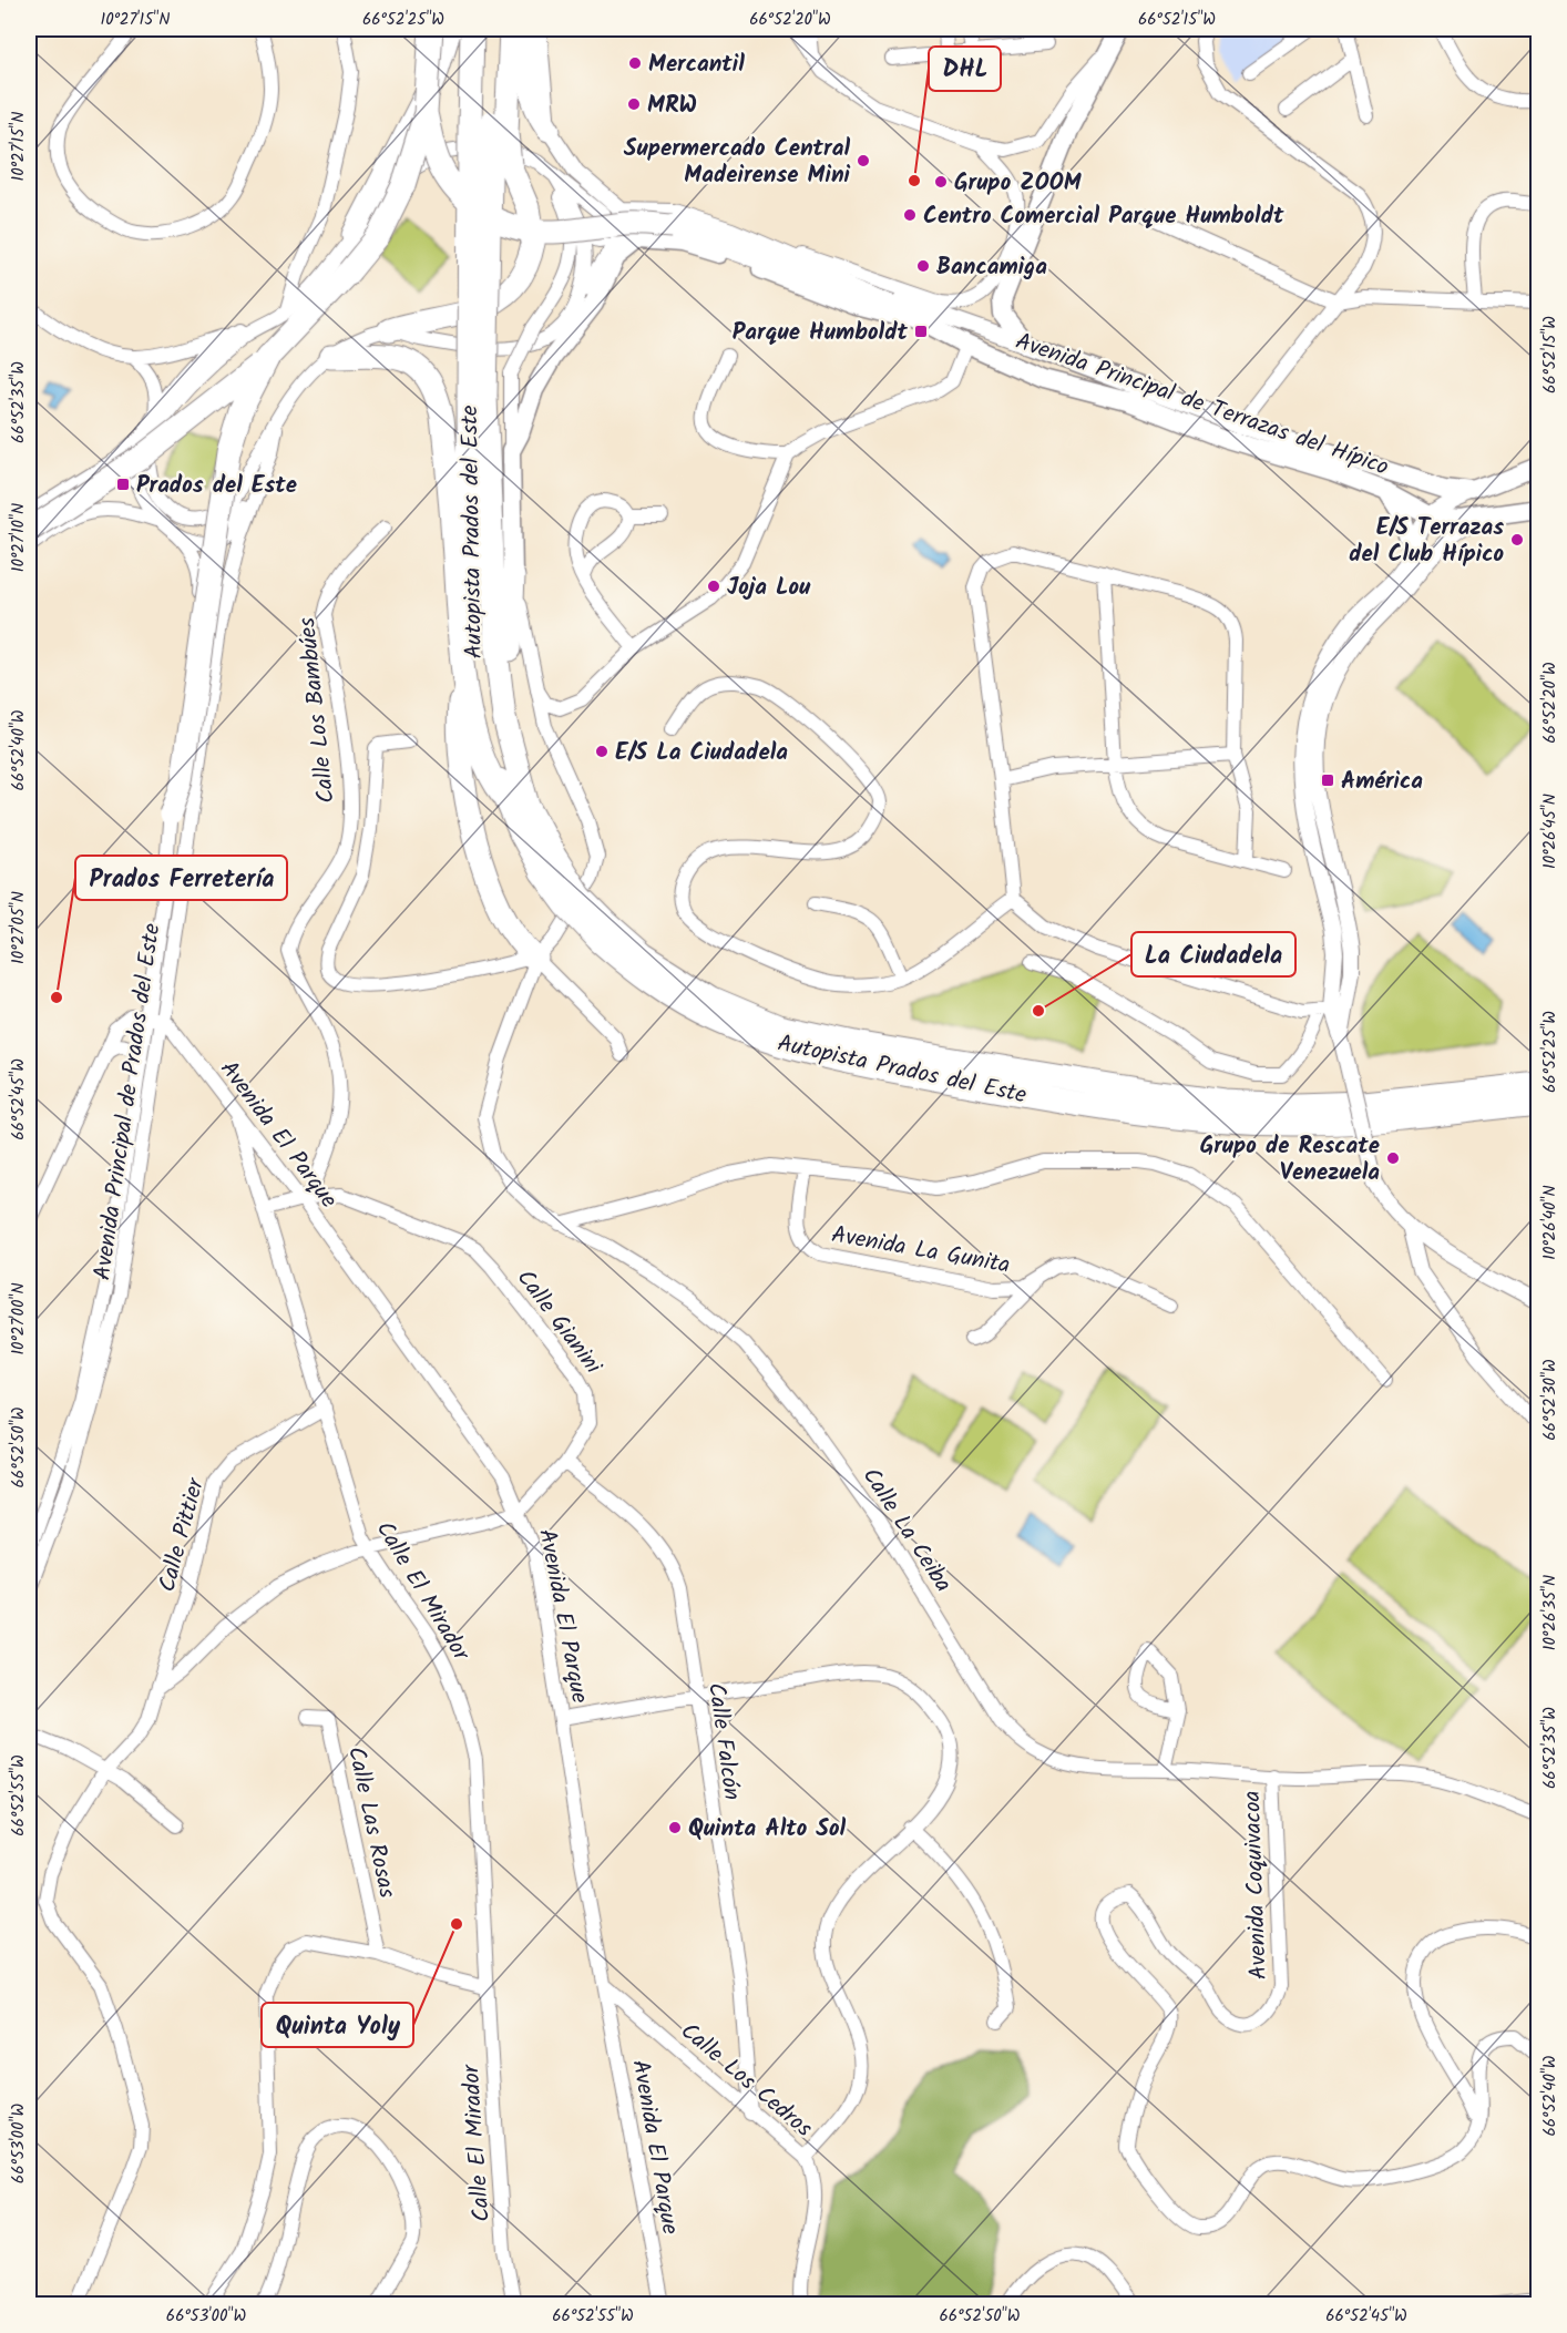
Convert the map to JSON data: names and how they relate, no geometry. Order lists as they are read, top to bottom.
{
  "streets": {
    "highway": ["Autopista Prados del Este"],
    "main road": ["Avenida Principal de Terrazas del Hípico"],
    "street": [
      "Calle Los Bambúes",
      "Avenida Principal de Prados del Este",
      "Avenida El Parque",
      "Avenida La Gunita",
      "Calle Gianini",
      "Calle La Ceiba",
      "Calle Pittier",
      "Calle El Mirador",
      "Calle Falcón",
      "Calle Las Rosas",
      "Avenida Coquivacoa",
      "Calle Los Cedros"
    ]
  },
  "crossings": [
    ["Calle Los Bambúes", "Avenida El Parque"],
    ["Calle Los Bambúes", "Calle Gianini"],
    ["Avenida Principal de Prados del Este", "Avenida El Parque"],
    ["Avenida El Parque", "Calle Gianini"],
    ["Avenida El Parque", "Calle El Mirador"],
    ["Avenida El Parque", "Calle Los Cedros"],
    ["Calle Gianini", "Calle Pittier"],
    ["Calle Gianini", "Calle El Mirador"],
    ["Calle Gianini", "Calle Falcón"],
    ["Calle La Ceiba", "Avenida Coquivacoa"],
    ["Calle Pittier", "Calle El Mirador"],
    ["Calle Falcón", "Calle Los Cedros"]
  ],
  "places": {
    "other": [
      "Mercantil",
      "MRW",
      "Supermercado Central Madeirense Mini",
      "DHL",
      "Grupo ZOOM",
      "Centro Comercial Parque Humboldt",
      "Bancamiga",
      "E/S Terrazas del Club Hípico",
      "Joja Lou",
      "E/S La Ciudadela",
      "Prados Ferretería",
      "La Ciudadela",
      "Grupo de Rescate Venezuela",
      "Quinta Alto Sol",
      "Quinta Yoly"
    ],
    "transit": ["Parque Humboldt", "Prados del Este", "América"]
  },
  "coordinates": [
    "10°27'15\"N",
    "66°52'25\"W",
    "66°52'20\"W",
    "66°52'15\"W",
    "66°52'35\"W",
    "10°27'10\"N",
    "66°52'40\"W",
    "10°26'45\"N",
    "10°27'05\"N",
    "66°52'45\"W",
    "10°26'40\"N",
    "10°27'00\"N",
    "66°52'30\"W",
    "66°52'50\"W",
    "10°26'35\"N",
    "66°52'55\"W",
    "66°53'00\"W"
  ]
}
